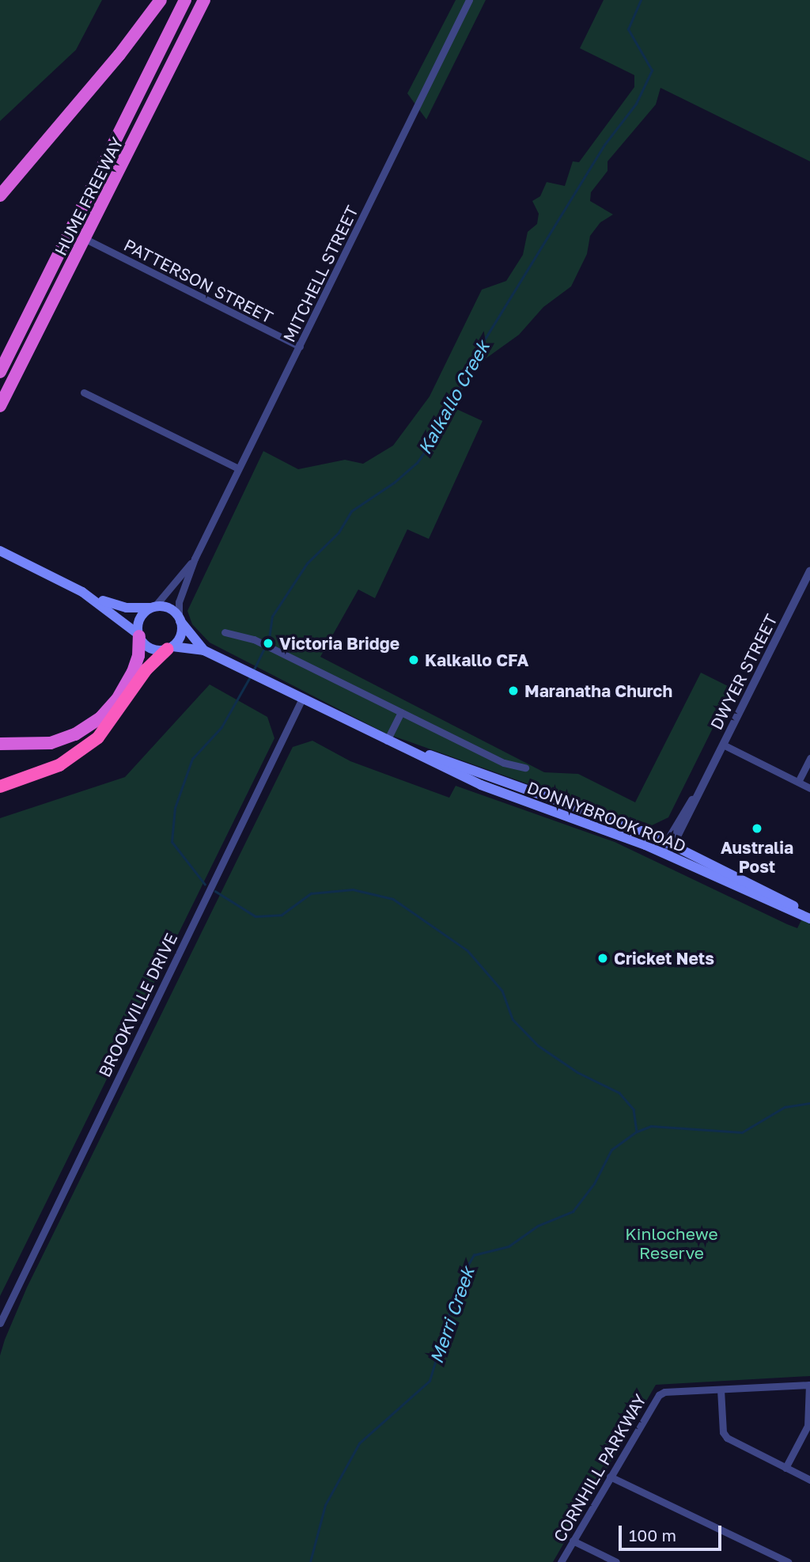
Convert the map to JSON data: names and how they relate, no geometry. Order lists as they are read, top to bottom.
{
  "streets": {
    "highway": ["HUME FREEWAY"],
    "main road": ["DONNYBROOK ROAD"],
    "street": [
      "MITCHELL STREET",
      "PATTERSON STREET",
      "DWYER STREET",
      "BROOKVILLE DRIVE",
      "CORNHILL PARKWAY"
    ]
  },
  "crossings": [
    ["HUME FREEWAY", "PATTERSON STREET"],
    ["MITCHELL STREET", "PATTERSON STREET"],
    ["MITCHELL STREET", "DONNYBROOK ROAD"],
    ["DWYER STREET", "DONNYBROOK ROAD"],
    ["DONNYBROOK ROAD", "BROOKVILLE DRIVE"]
  ],
  "water": ["Kalkallo Creek", "Merri Creek"],
  "parks": ["Kinlochewe Reserve"],
  "places": [
    "Victoria Bridge",
    "Kalkallo CFA",
    "Maranatha Church",
    "Australia Post",
    "Cricket Nets"
  ],
  "scale_bar": "100 m"
}
